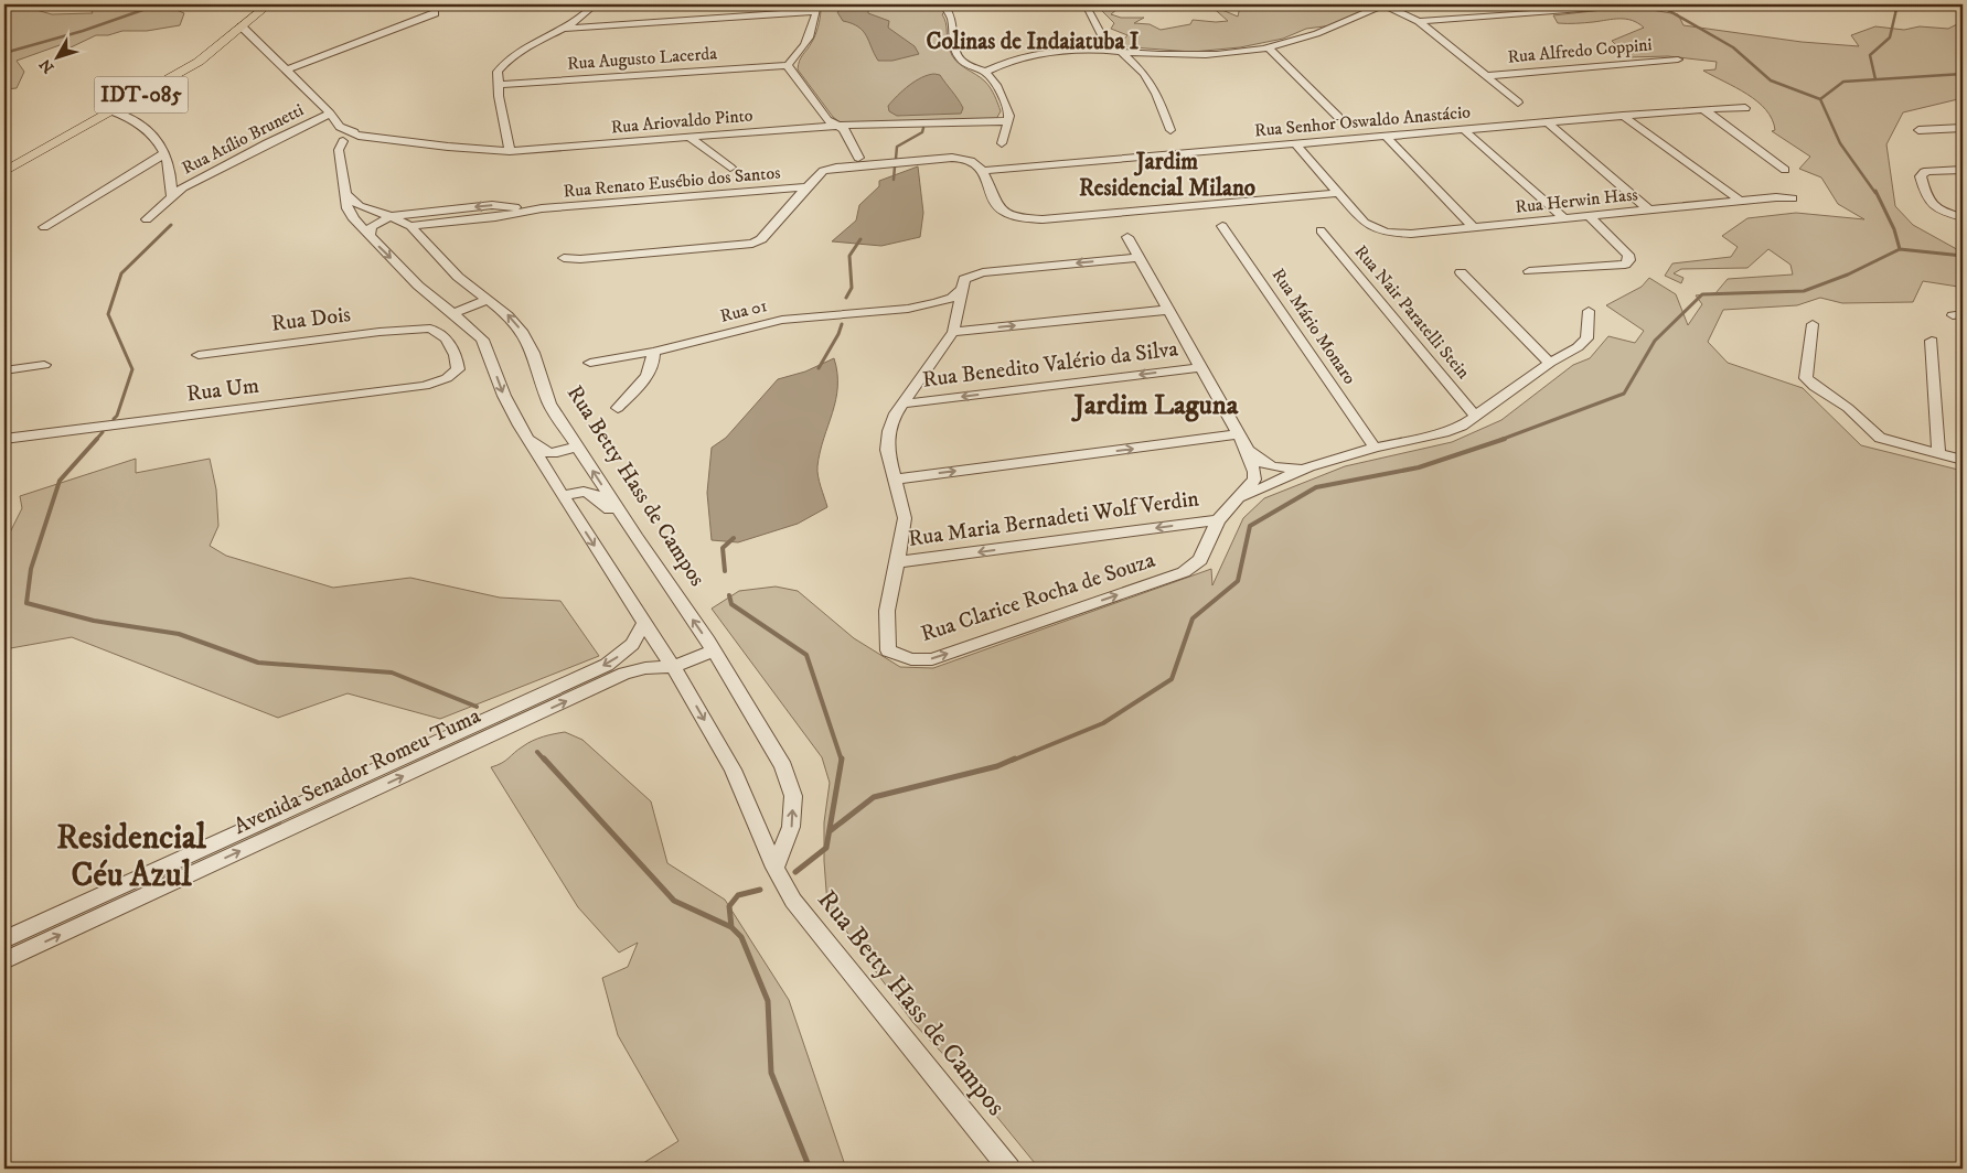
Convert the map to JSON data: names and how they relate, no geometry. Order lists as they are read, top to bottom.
{
  "streets": {
    "main road": ["IDT-085"],
    "street": [
      "Rua Alfredo Coppini",
      "Rua Augusto Lacerda",
      "Rua Ariovaldo Pinto",
      "Rua Senhor Oswaldo Anastácio",
      "Rua Atílio Brunetti",
      "Rua Renato Eusébio dos Santos",
      "Rua Herwin Hass",
      "Rua 01",
      "Rua Nair Paratelli Stein",
      "Rua Dois",
      "Rua Mário Monaro",
      "Rua Benedito Valério da Silva",
      "Rua Um",
      "Rua Betty Hass de Campos",
      "Rua Maria Bernadeti Wolf Verdin",
      "Rua Clarice Rocha de Souza",
      "Avenida Senador Romeu Tuma"
    ]
  },
  "crossings": [
    ["Rua Ariovaldo Pinto", "Rua Betty Hass de Campos"],
    ["Rua Renato Eusébio dos Santos", "Rua Betty Hass de Campos"],
    ["Rua 01", "Rua Clarice Rocha de Souza"],
    ["Rua Nair Paratelli Stein", "Rua Clarice Rocha de Souza"],
    ["Rua Dois", "Rua Um"],
    ["Rua Mário Monaro", "Rua Clarice Rocha de Souza"],
    ["Rua Benedito Valério da Silva", "Rua Clarice Rocha de Souza"],
    ["Rua Betty Hass de Campos", "Avenida Senador Romeu Tuma"],
    ["Rua Maria Bernadeti Wolf Verdin", "Rua Clarice Rocha de Souza"]
  ],
  "districts": [
    "Colinas de Indaiatuba I",
    "Jardim Residencial Milano",
    "Jardim Laguna",
    "Residencial Céu Azul"
  ],
  "north": "bottom left"
}
